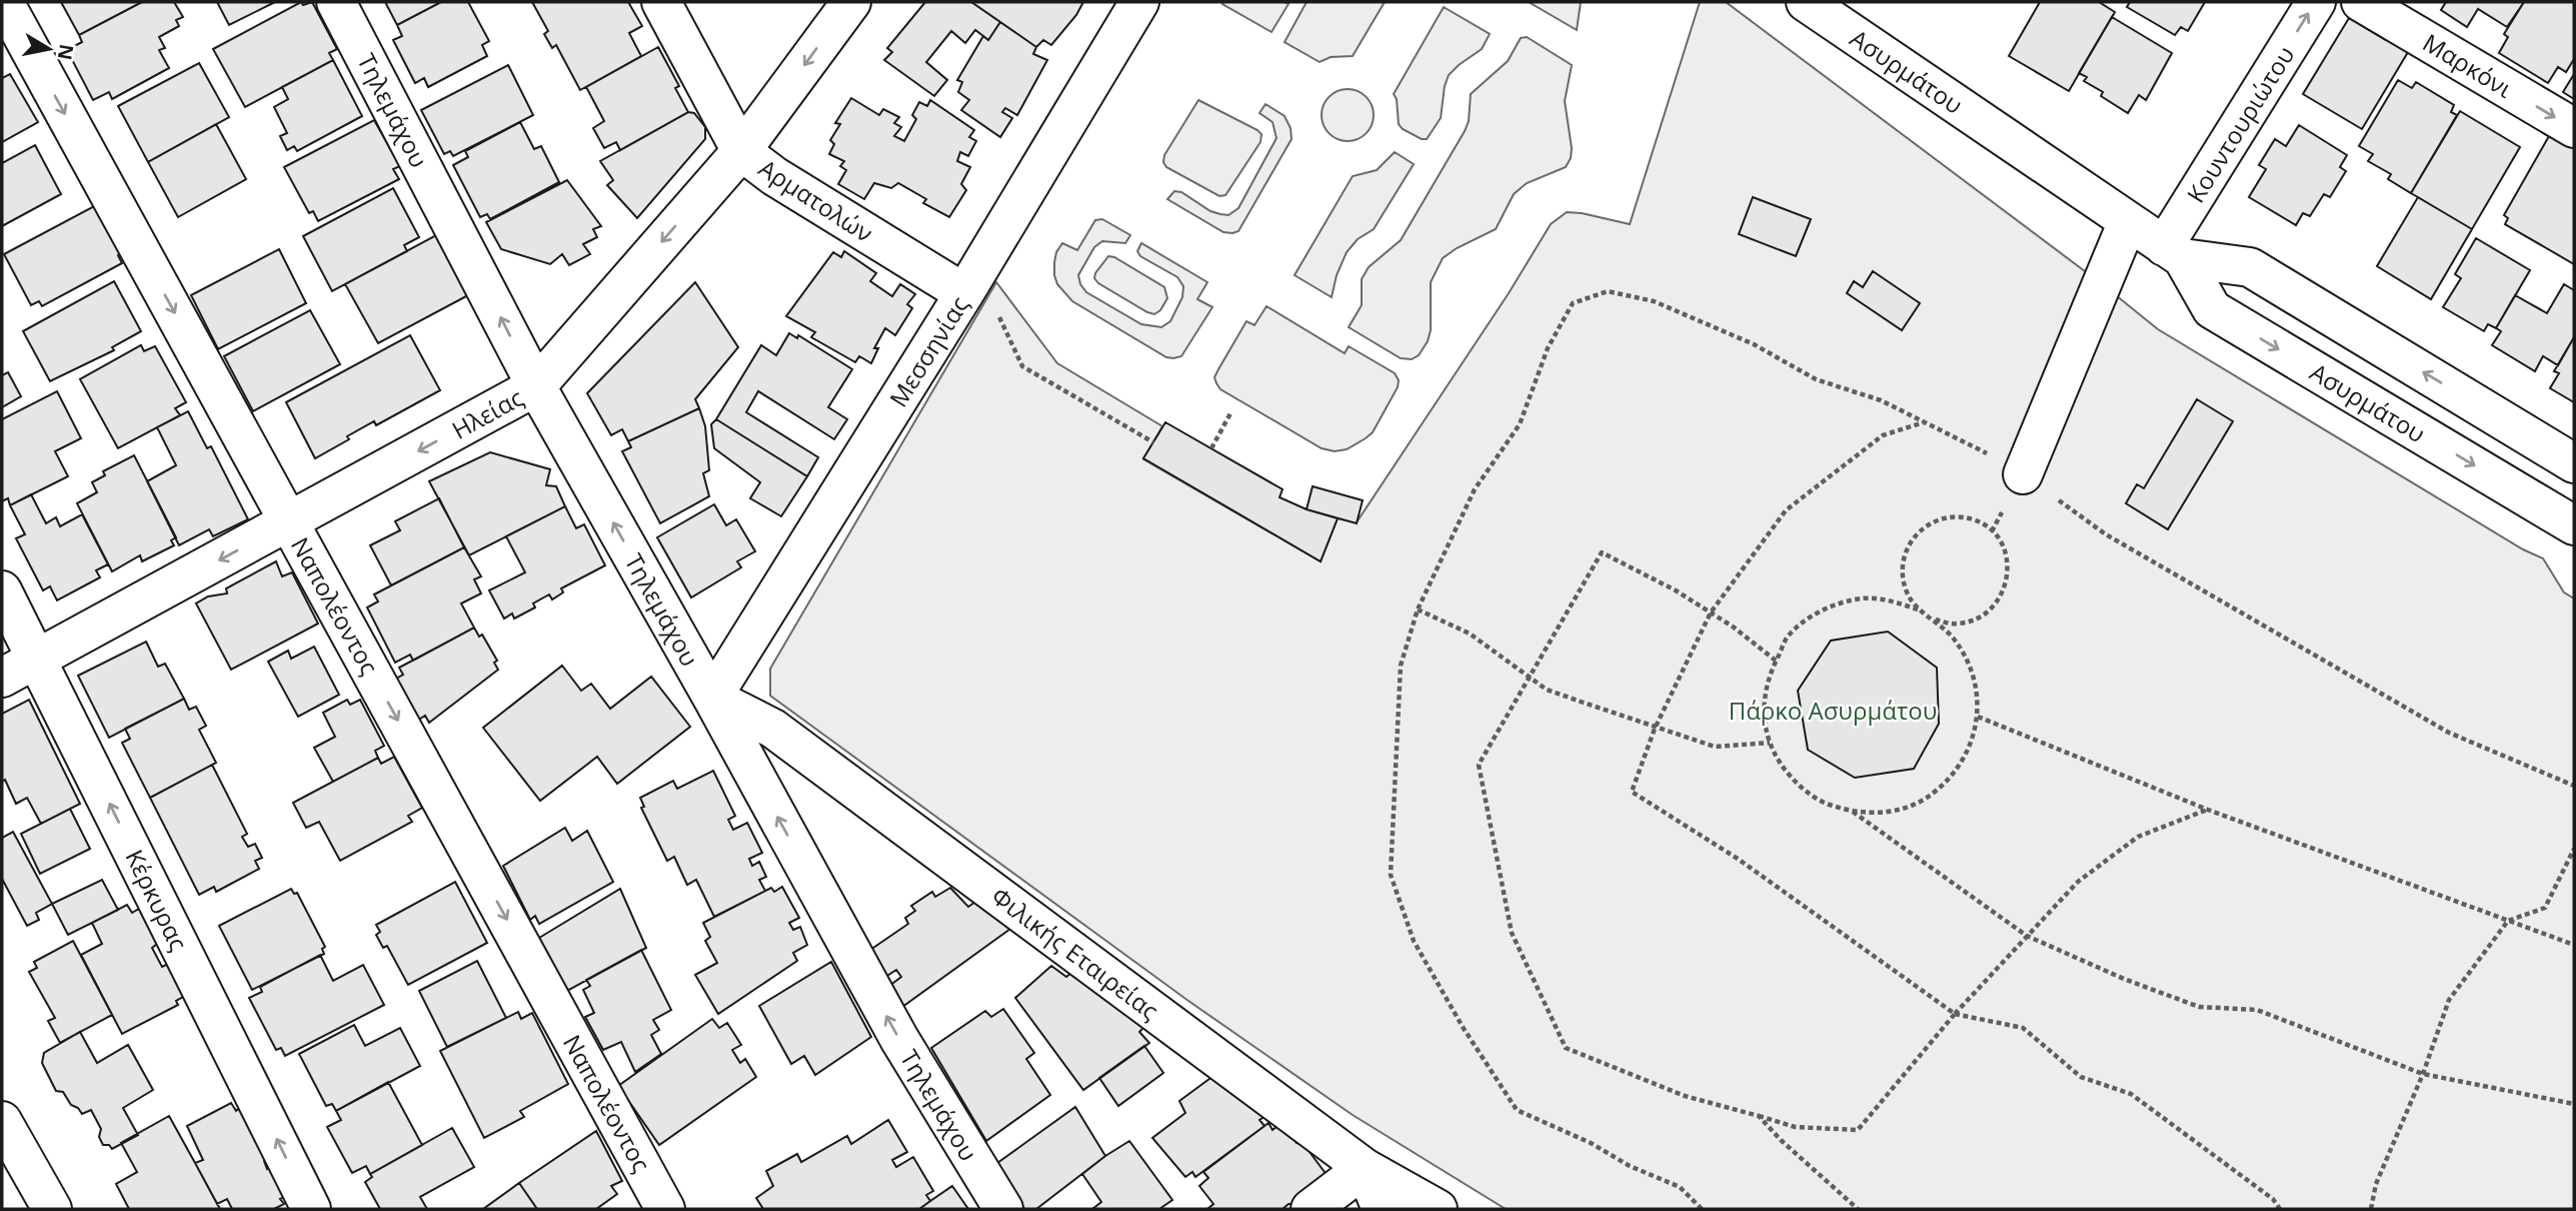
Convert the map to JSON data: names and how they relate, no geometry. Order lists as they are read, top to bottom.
{
  "streets": {
    "street": [
      "Μαρκόνι",
      "Ασυρμάτου",
      "Τηλεμάχου",
      "Κουντουριώτου",
      "Αρματολών",
      "Μεσσηνίας",
      "Ηλείας",
      "Ναπολέοντος",
      "Κέρκυρας",
      "Φιλικής Εταιρείας"
    ]
  },
  "crossings": [
    ["Ασυρμάτου", "Κουντουριώτου"],
    ["Τηλεμάχου", "Μεσσηνίας"],
    ["Τηλεμάχου", "Ηλείας"],
    ["Τηλεμάχου", "Φιλικής Εταιρείας"],
    ["Αρματολών", "Μεσσηνίας"],
    ["Αρματολών", "Ηλείας"],
    ["Μεσσηνίας", "Φιλικής Εταιρείας"],
    ["Ηλείας", "Ναπολέοντος"],
    ["Ηλείας", "Κέρκυρας"]
  ],
  "one_way": [
    "Μαρκόνι",
    "Τηλεμάχου",
    "Κουντουριώτου",
    "Ηλείας",
    "Ναπολέοντος",
    "Κέρκυρας"
  ],
  "parks": ["Πάρκο Ασυρμάτου"],
  "north": "right"
}
